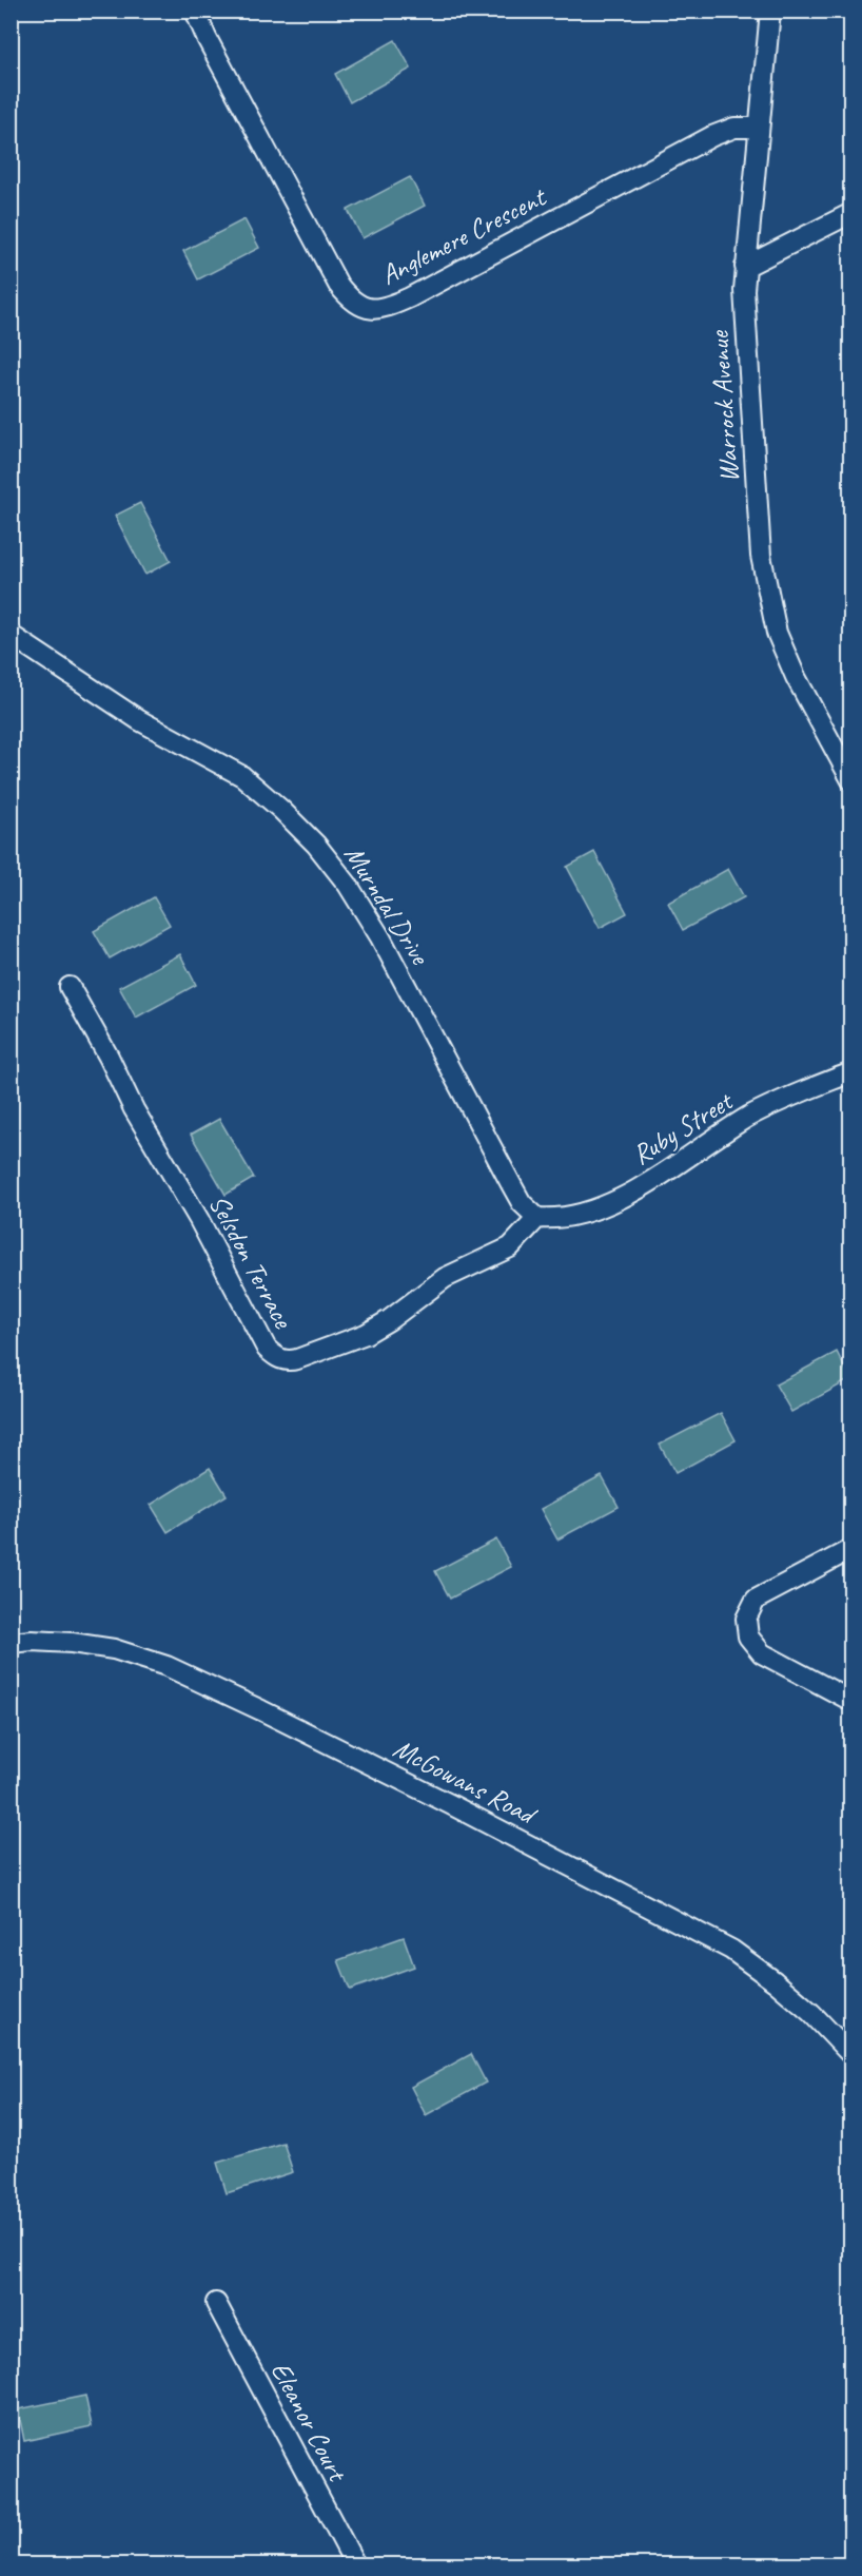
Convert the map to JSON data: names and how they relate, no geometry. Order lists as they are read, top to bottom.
{
  "streets": {
    "street": [
      "Anglemere Crescent",
      "Warrock Avenue",
      "Murndal Drive",
      "Ruby Street",
      "Selsdon Terrace",
      "McGowans Road",
      "Eleanor Court"
    ]
  },
  "crossings": [
    ["Anglemere Crescent", "Warrock Avenue"],
    ["Murndal Drive", "Ruby Street"],
    ["Murndal Drive", "Selsdon Terrace"],
    ["Ruby Street", "Selsdon Terrace"]
  ]
}
